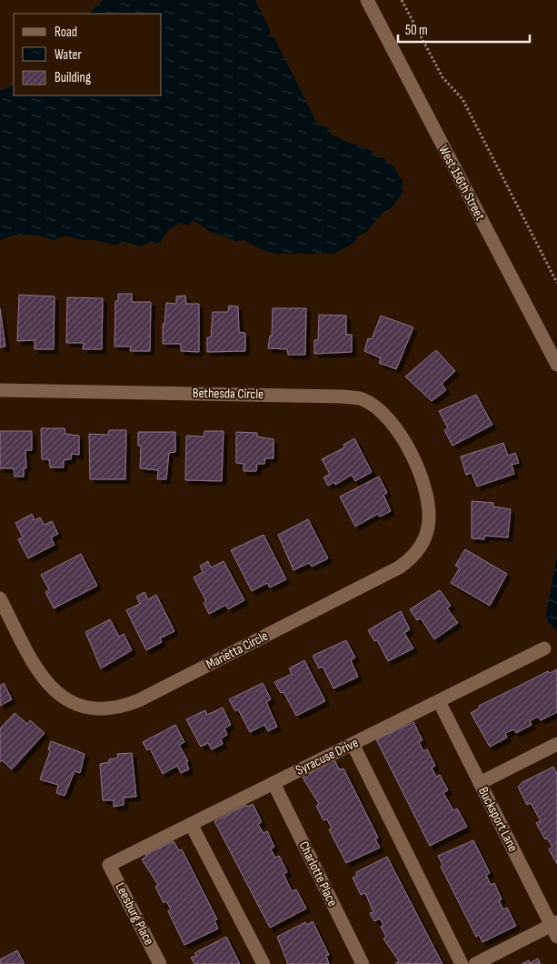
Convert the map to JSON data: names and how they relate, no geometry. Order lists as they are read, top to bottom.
{
  "streets": {
    "street": [
      "West 156th Street",
      "Bethesda Circle",
      "Marietta Circle",
      "Syracuse Drive",
      "Bucksport Lane",
      "Charlotte Place",
      "Leesburg Place"
    ]
  },
  "crossings": [
    ["Bethesda Circle", "Marietta Circle"],
    ["Syracuse Drive", "Bucksport Lane"],
    ["Syracuse Drive", "Charlotte Place"],
    ["Syracuse Drive", "Leesburg Place"]
  ],
  "legend": ["Road", "Water", "Building"],
  "scale_bar": "50 m"
}
